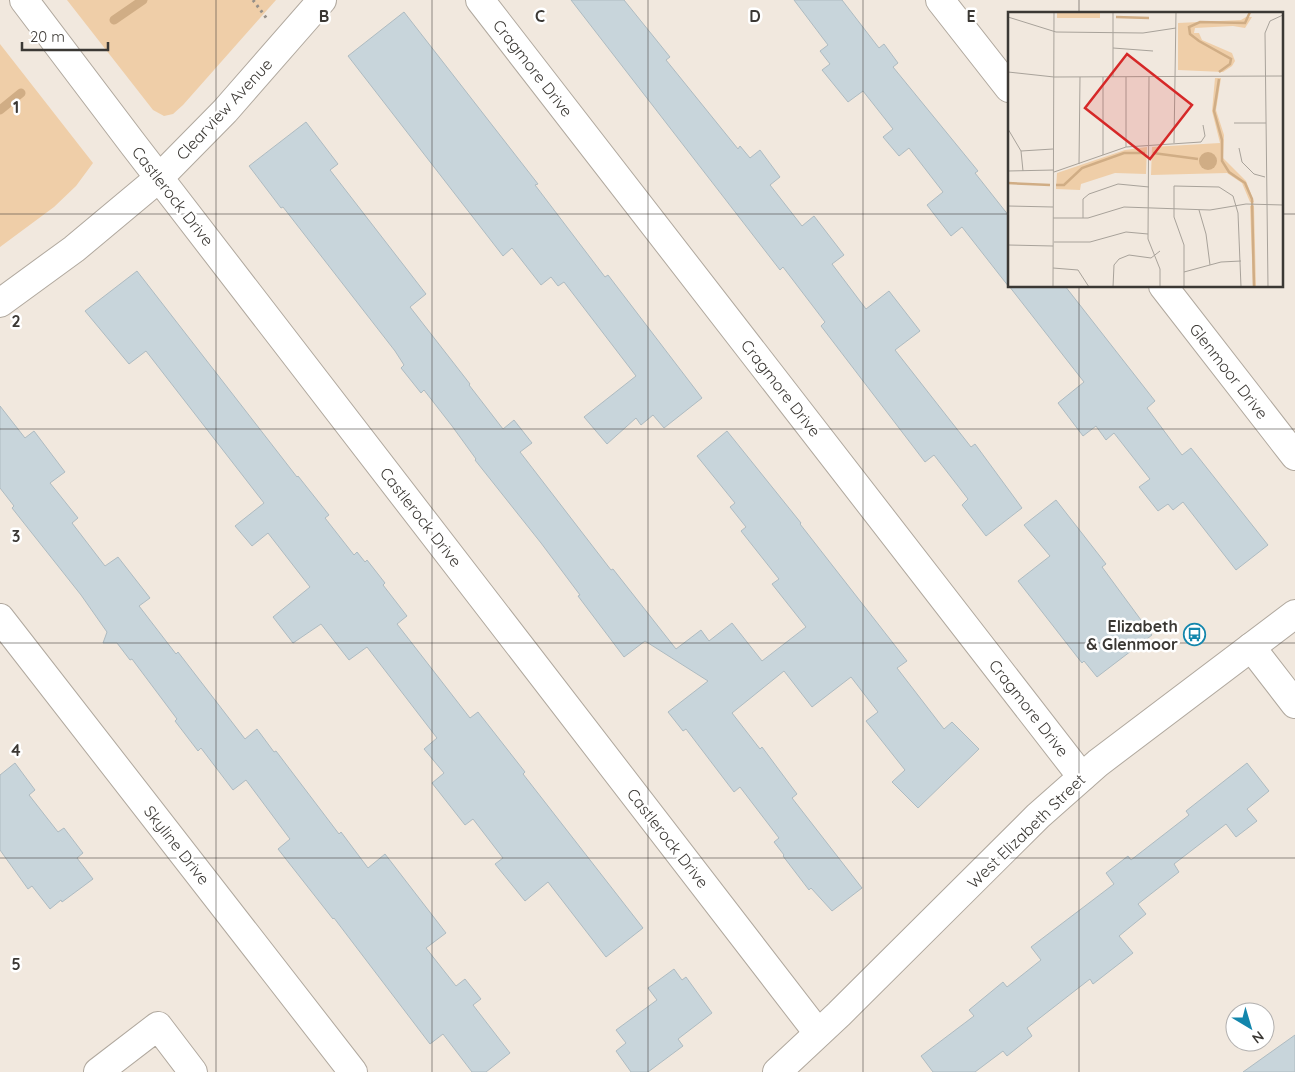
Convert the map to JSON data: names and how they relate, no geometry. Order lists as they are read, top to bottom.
{
  "streets": {
    "street": [
      "Cragmore Drive",
      "Clearview Avenue",
      "Castlerock Drive",
      "Glenmoor Drive",
      "West Elizabeth Street",
      "Skyline Drive"
    ]
  },
  "crossings": [
    ["Cragmore Drive", "West Elizabeth Street"],
    ["Clearview Avenue", "Castlerock Drive"],
    ["Castlerock Drive", "West Elizabeth Street"]
  ],
  "places": {
    "bus stop": ["Elizabeth & Glenmoor"]
  },
  "scale_bar": "20 m",
  "north": "bottom right",
  "grid": {
    "columns": [
      "B",
      "C",
      "D",
      "E"
    ],
    "rows": [
      "1",
      "2",
      "3",
      "4",
      "5"
    ]
  }
}
